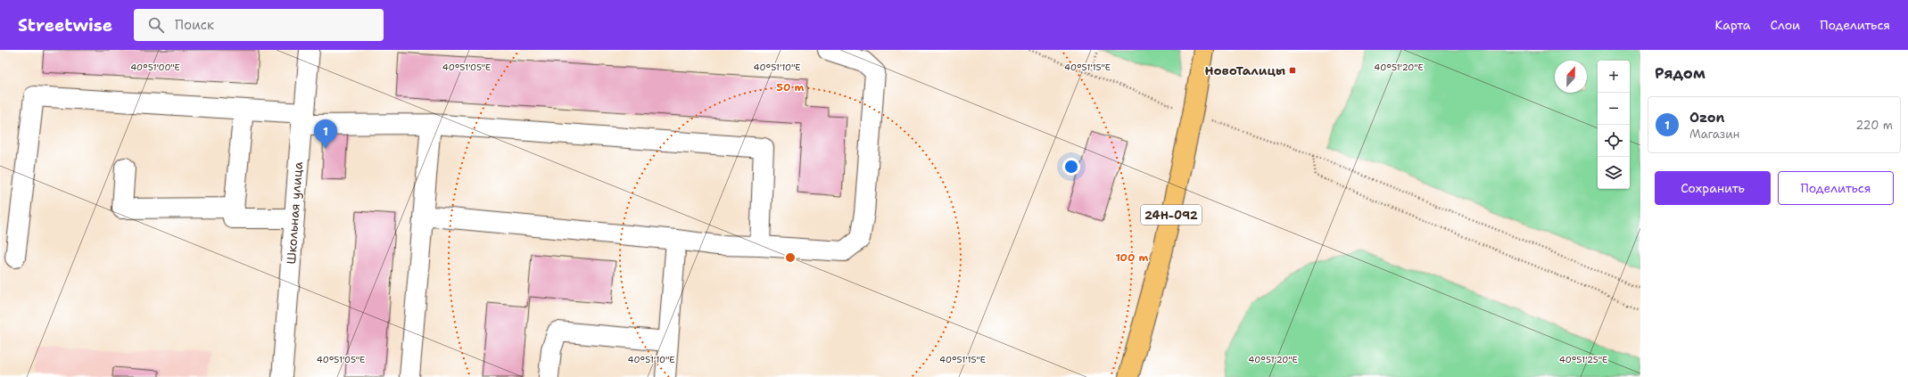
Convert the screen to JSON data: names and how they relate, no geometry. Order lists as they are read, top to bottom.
{
  "streets": {
    "main road": ["24Н-092"],
    "street": ["Школьная улица"]
  },
  "places": {
    "transit": ["НовоТалицы"]
  },
  "north": "top",
  "page": {
    "header": "Streetwise",
    "search": "Поиск",
    "nav": ["Карта", "Слои", "Поделиться"],
    "heading": "Рядом",
    "map_buttons": ["+", "−"],
    "list": [
      {
        "mark": "1",
        "name": "Ozon",
        "note": "Магазин",
        "value": "220 m"
      }
    ],
    "pins": "1",
    "buttons": ["Сохранить", "Поделиться"]
  },
  "coordinates": [
    "40°51'05\"E",
    "40°51'10\"E",
    "40°51'15\"E",
    "40°51'20\"E",
    "40°51'00\"E",
    "40°51'25\"E"
  ],
  "rings": ["50 m", "100 m"]
}
